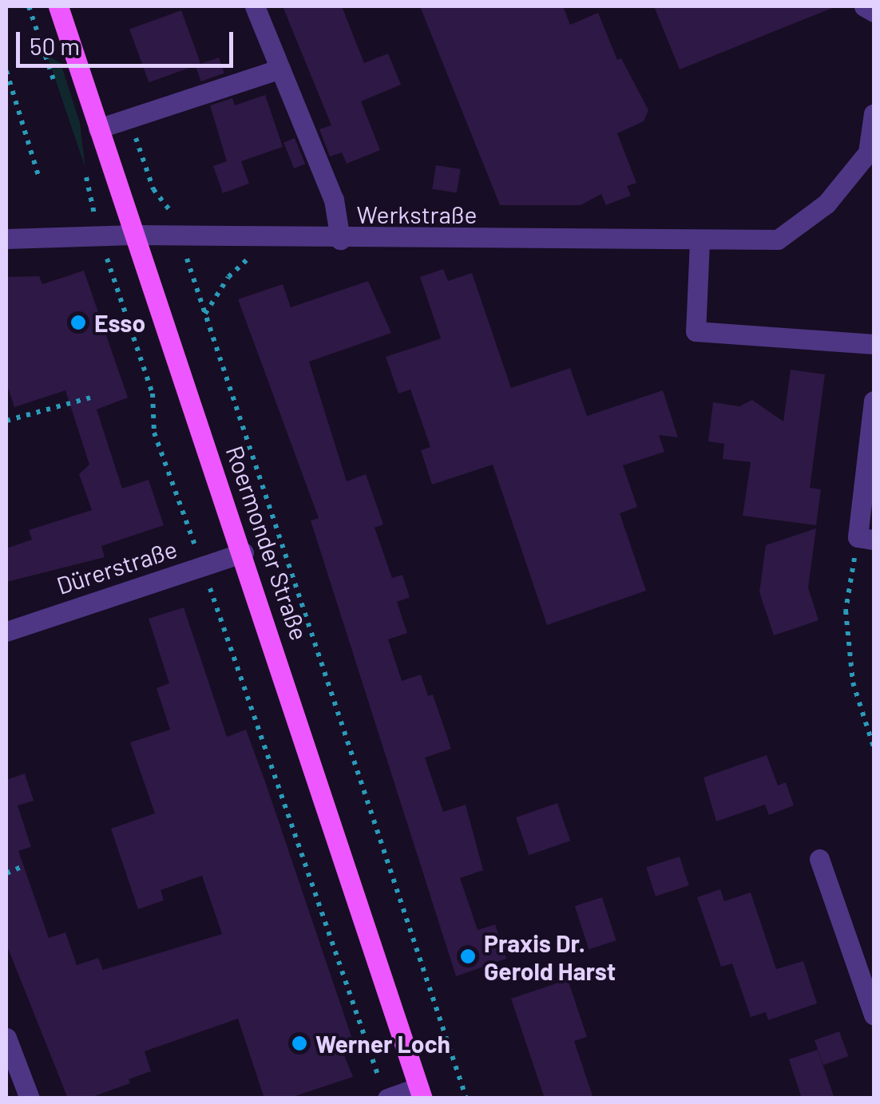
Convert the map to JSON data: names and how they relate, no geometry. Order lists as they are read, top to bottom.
{
  "streets": {
    "main road": ["Roermonder Straße"],
    "street": ["Werkstraße", "Dürerstraße"]
  },
  "crossings": [
    ["Werkstraße", "Roermonder Straße"],
    ["Roermonder Straße", "Dürerstraße"]
  ],
  "places": ["Esso", "Praxis Dr. Gerold Harst", "Werner Loch"],
  "scale_bar": "50 m"
}
